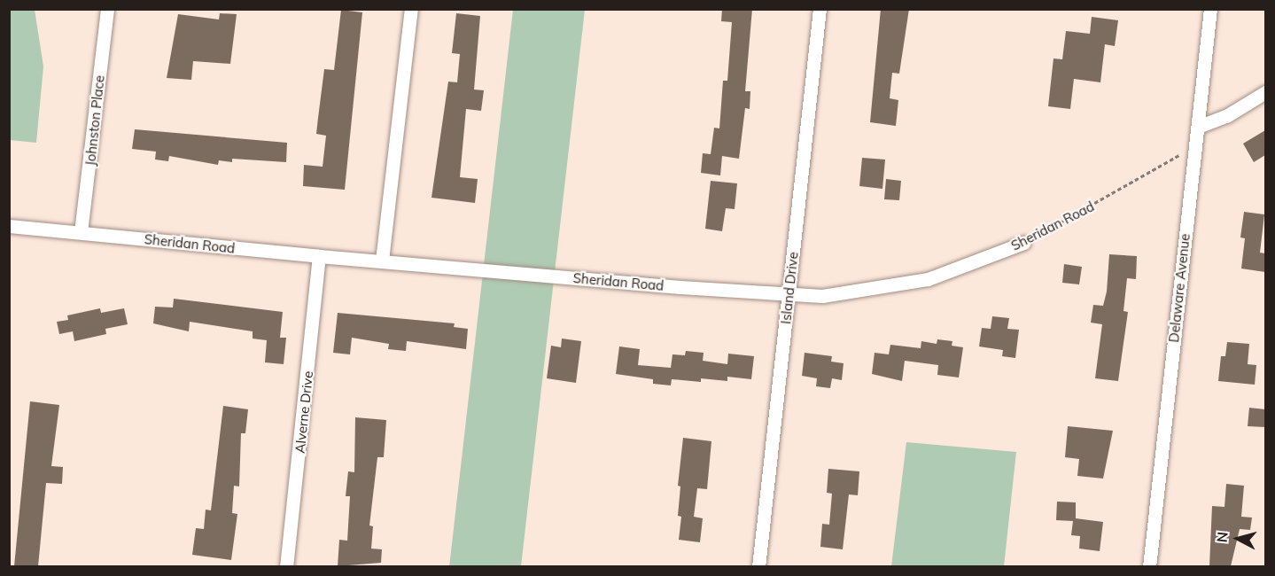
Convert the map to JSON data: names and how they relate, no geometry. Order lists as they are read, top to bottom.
{
  "streets": {
    "street": [
      "Johnston Place",
      "Sheridan Road",
      "Island Drive",
      "Delaware Avenue",
      "Alverne Drive"
    ]
  },
  "crossings": [
    ["Johnston Place", "Sheridan Road"],
    ["Sheridan Road", "Island Drive"],
    ["Sheridan Road", "Delaware Avenue"],
    ["Sheridan Road", "Alverne Drive"]
  ],
  "north": "left"
}
